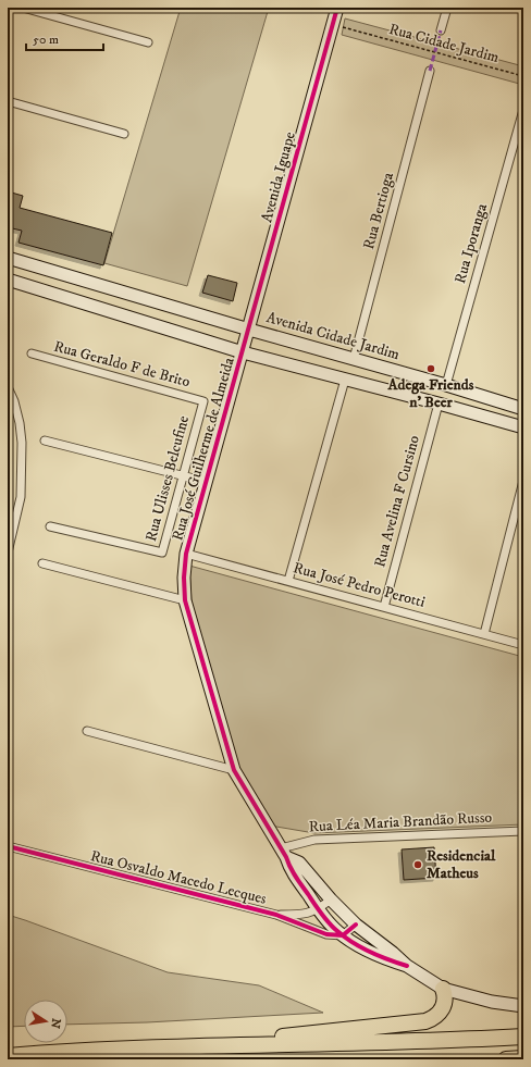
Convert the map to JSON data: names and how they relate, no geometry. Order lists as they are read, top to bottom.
{
  "streets": {
    "street": [
      "Avenida Iguape",
      "Rua Bertioga",
      "Rua Iporanga",
      "Avenida Cidade Jardim",
      "Rua Geraldo F de Brito",
      "Rua José Guilherme de Almeida",
      "Rua Ulisses Belcufine",
      "Rua Avelina F Cursino",
      "Rua José Pedro Perotti",
      "Rua Léa Maria Brandão Russo",
      "Rua Osvaldo Macedo Lecques"
    ],
    "path": ["Rua Cidade Jardim"]
  },
  "crossings": [
    ["Rua Cidade Jardim", "Avenida Iguape"],
    ["Avenida Iguape", "Avenida Cidade Jardim"],
    ["Avenida Iguape", "Rua José Guilherme de Almeida"],
    ["Rua Bertioga", "Avenida Cidade Jardim"],
    ["Rua Iporanga", "Avenida Cidade Jardim"],
    ["Rua Geraldo F de Brito", "Rua Ulisses Belcufine"],
    ["Rua José Guilherme de Almeida", "Rua José Pedro Perotti"],
    ["Rua José Guilherme de Almeida", "Rua Léa Maria Brandão Russo"],
    ["Rua José Guilherme de Almeida", "Rua Osvaldo Macedo Lecques"],
    ["Rua Avelina F Cursino", "Rua José Pedro Perotti"]
  ],
  "places": ["Adega Friends n' Beer", "Residencial Matheus"],
  "scale_bar": "50 m",
  "north": "right"
}
